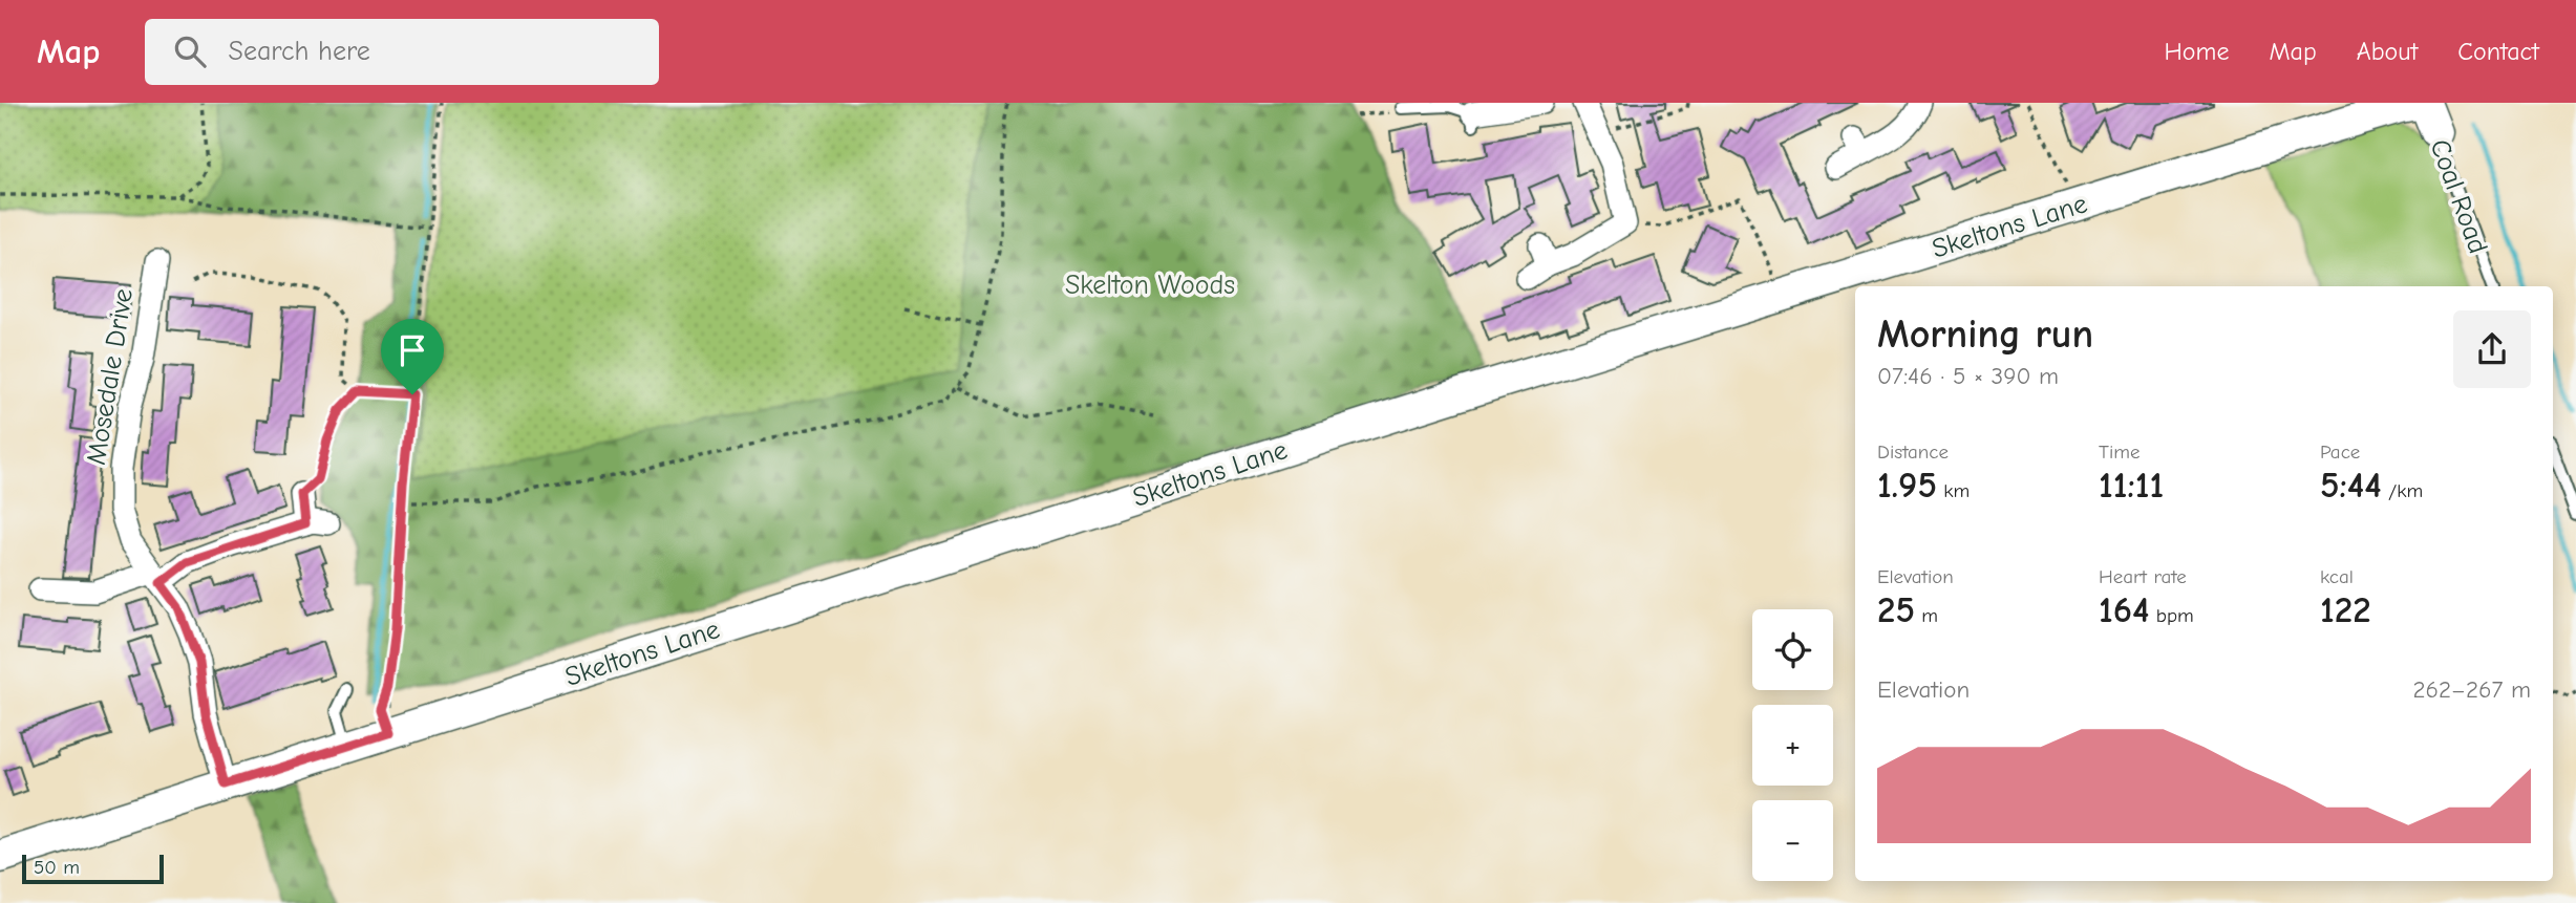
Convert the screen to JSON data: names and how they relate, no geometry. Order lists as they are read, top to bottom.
{
  "streets": {
    "street": ["Coal Road", "Skeltons Lane", "Mosedale Drive"]
  },
  "crossings": [
    ["Coal Road", "Skeltons Lane"],
    ["Skeltons Lane", "Mosedale Drive"]
  ],
  "parks": ["Skelton Woods"],
  "scale_bar": "50 m",
  "page": {
    "header": "Map",
    "search": "Search here",
    "nav": [
      "Home",
      "Map",
      "About",
      "Contact"
    ],
    "heading": ["Morning run", "07:46 · 5 × 390 m"],
    "stats": [
      ["Distance", "1.95 km"],
      ["Time", "11:11"],
      ["Pace", "5:44 /km"],
      ["Elevation", "25 m"],
      ["Heart rate", "164 bpm"],
      ["kcal", "122"]
    ],
    "map_buttons": ["+", "−"],
    "chart": ["Elevation", "262–267 m"],
    "scale": "50 m"
  }
}
